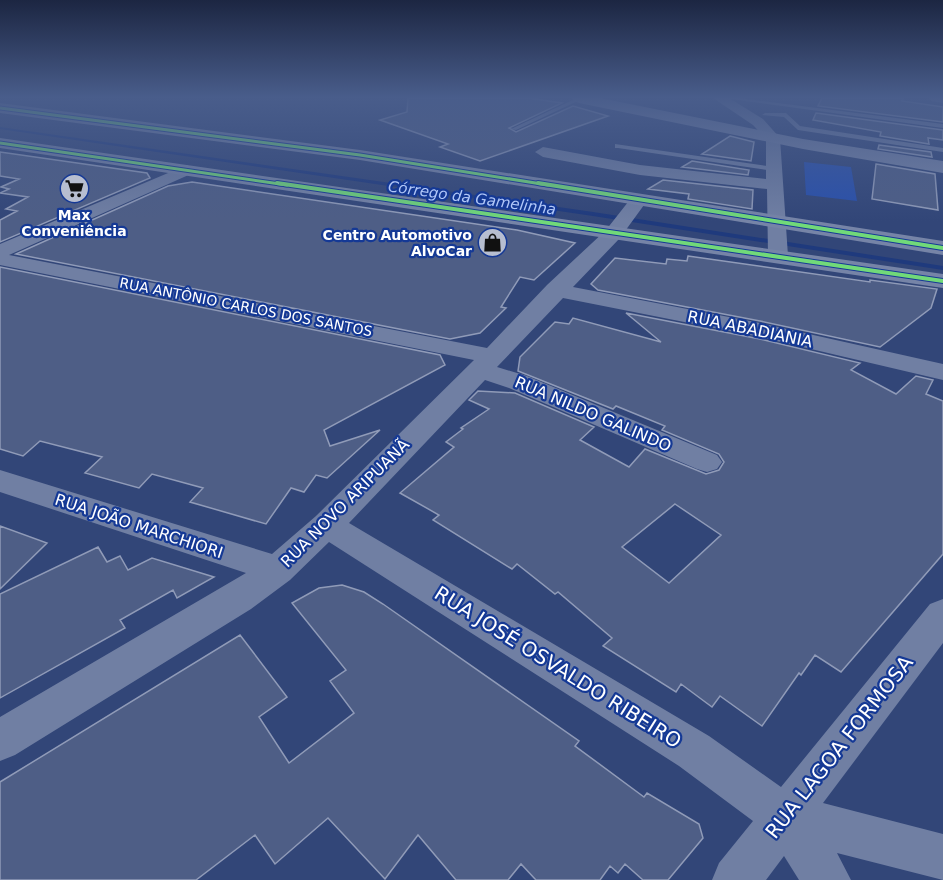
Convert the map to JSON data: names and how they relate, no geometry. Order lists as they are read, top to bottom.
{
  "streets": {
    "street": [
      "RUA ANTÔNIO CARLOS DOS SANTOS",
      "RUA ABADIANIA",
      "RUA NILDO GALINDO",
      "RUA NOVO ARIPUANÃ",
      "RUA JOÃO MARCHIORI",
      "RUA JOSÉ OSVALDO RIBEIRO",
      "RUA LAGOA FORMOSA"
    ]
  },
  "crossings": [
    ["RUA ANTÔNIO CARLOS DOS SANTOS", "RUA NILDO GALINDO"],
    ["RUA ANTÔNIO CARLOS DOS SANTOS", "RUA NOVO ARIPUANÃ"],
    ["RUA ABADIANIA", "RUA NOVO ARIPUANÃ"],
    ["RUA NILDO GALINDO", "RUA NOVO ARIPUANÃ"],
    ["RUA NOVO ARIPUANÃ", "RUA JOÃO MARCHIORI"],
    ["RUA NOVO ARIPUANÃ", "RUA JOSÉ OSVALDO RIBEIRO"],
    ["RUA JOSÉ OSVALDO RIBEIRO", "RUA LAGOA FORMOSA"]
  ],
  "water": ["Córrego da Gamelinha"],
  "places": {
    "supermarket": ["Max Conveniência"],
    "shop": ["Centro Automotivo AlvoCar"]
  }
}
